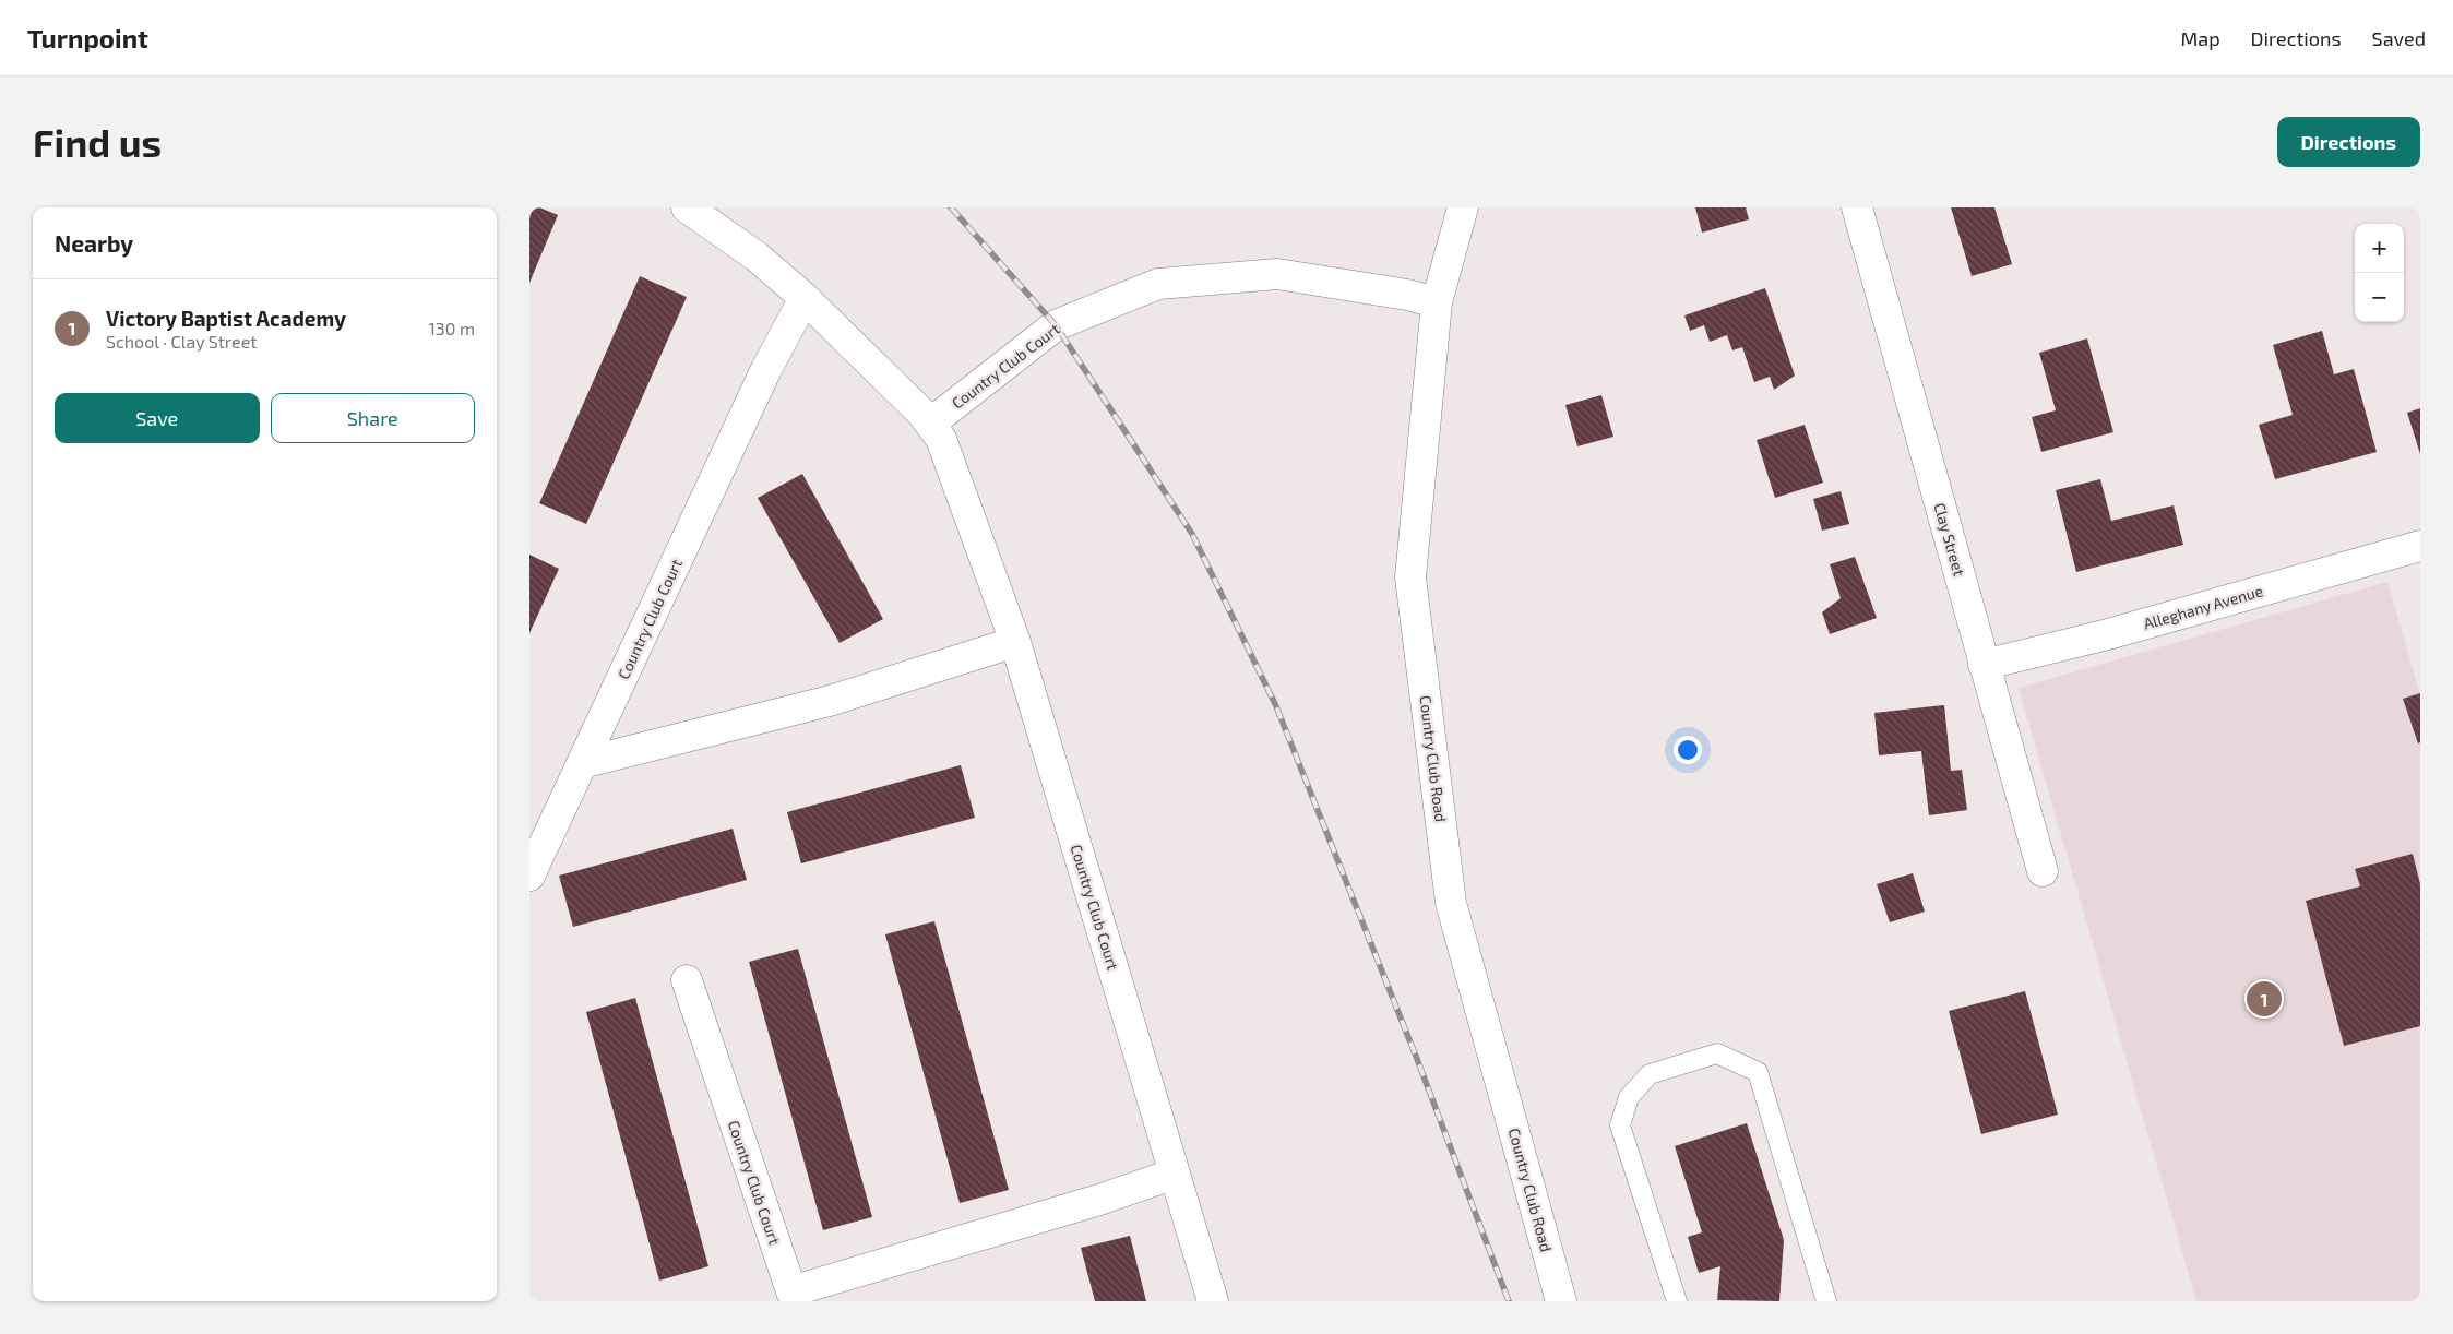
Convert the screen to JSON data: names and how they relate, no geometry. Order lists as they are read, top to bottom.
{
  "streets": {
    "street": [
      "Country Club Court",
      "Clay Street",
      "Alleghany Avenue",
      "Country Club Road"
    ]
  },
  "crossings": [
    ["Country Club Court", "Country Club Road"],
    ["Clay Street", "Alleghany Avenue"]
  ],
  "page": {
    "header": "Turnpoint",
    "nav": ["Map", "Directions", "Saved"],
    "buttons": [
      "Directions",
      ["Save", "Share"]
    ],
    "title": "Find us",
    "heading": "Nearby",
    "map_buttons": ["+", "−"],
    "list": [
      {
        "mark": "1",
        "name": "Victory Baptist Academy",
        "note": "School · Clay Street",
        "value": "130 m"
      }
    ],
    "pins": "1"
  }
}
